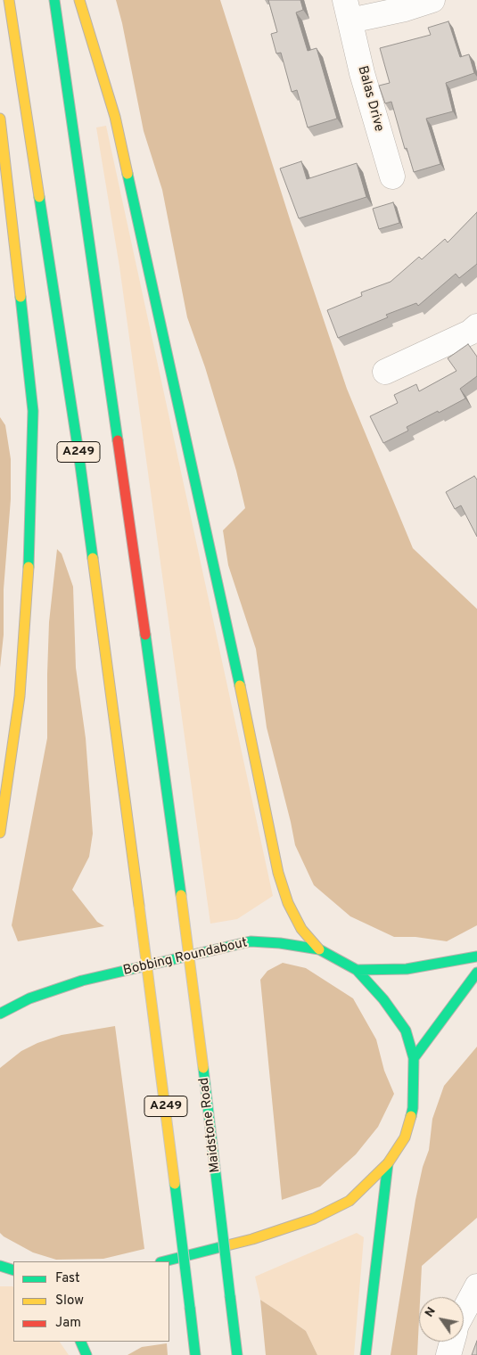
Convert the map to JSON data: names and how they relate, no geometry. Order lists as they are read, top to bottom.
{
  "streets": {
    "main road": ["A249", "Bobbing Roundabout", "Maidstone Road"],
    "street": ["Balas Drive"]
  },
  "legend": ["Fast", "Slow", "Jam"],
  "north": "top left"
}
